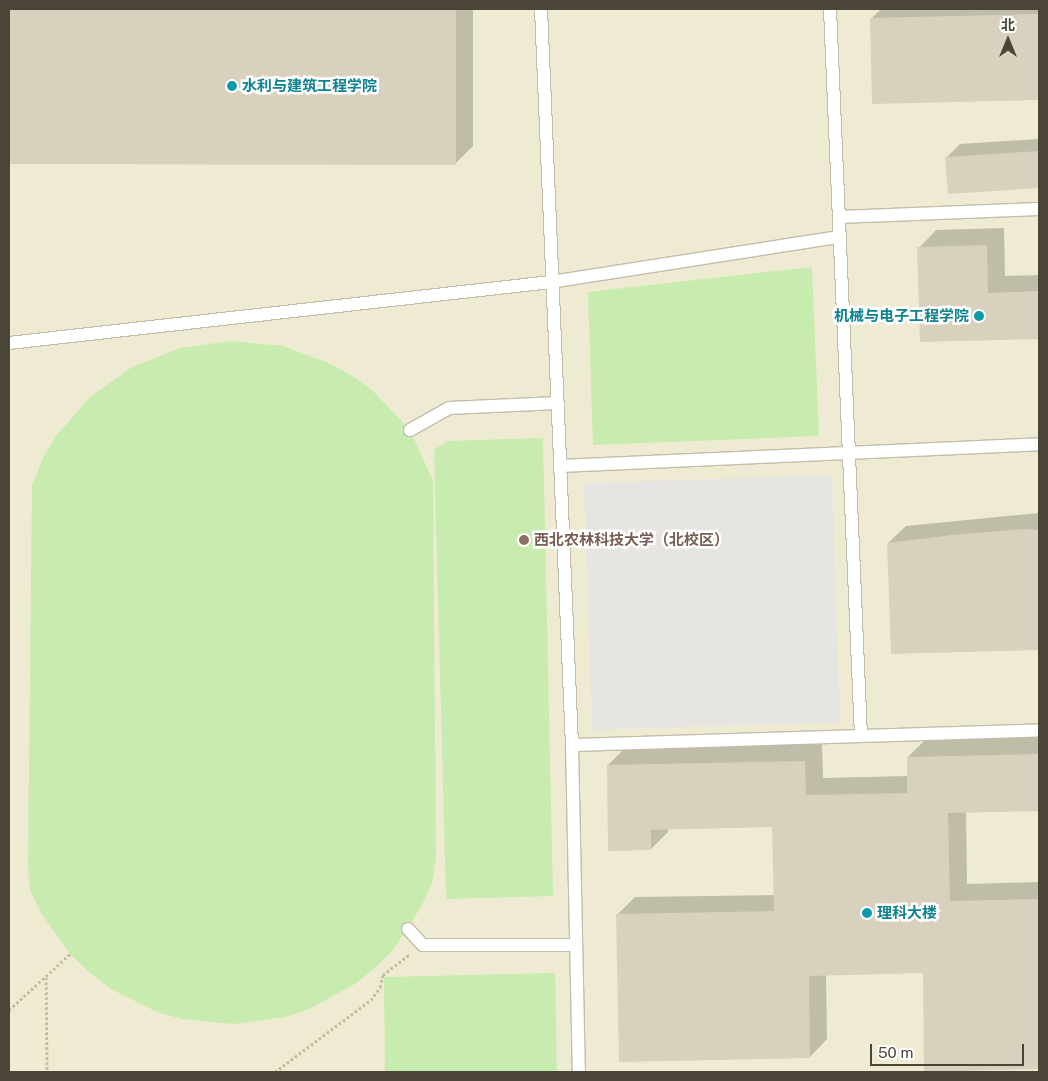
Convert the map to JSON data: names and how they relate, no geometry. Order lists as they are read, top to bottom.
{
  "places": [
    "水利与建筑工程学院",
    "机械与电子工程学院",
    "西北农林科技大学（北校区）",
    "理科大楼"
  ],
  "scale_bar": "50 m",
  "north": "top"
}
